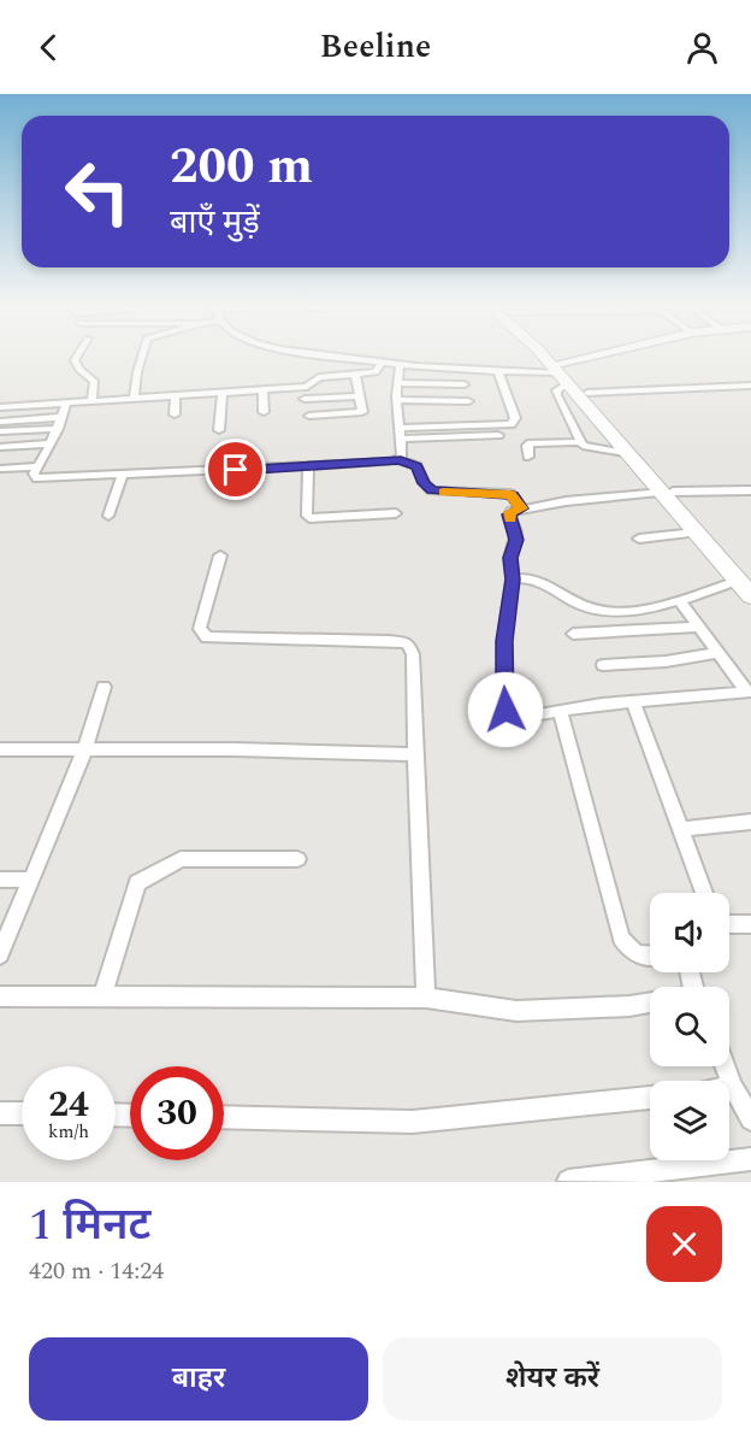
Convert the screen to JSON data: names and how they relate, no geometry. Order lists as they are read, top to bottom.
{
  "page": {
    "header": "Beeline",
    "turn": ["200 m", "बाएँ मुड़ें"],
    "speed": "24 km/h",
    "limit": "30",
    "heading": ["1 मिनट", "420 m · 14:24"],
    "buttons": ["बाहर", "शेयर करें"]
  }
}
